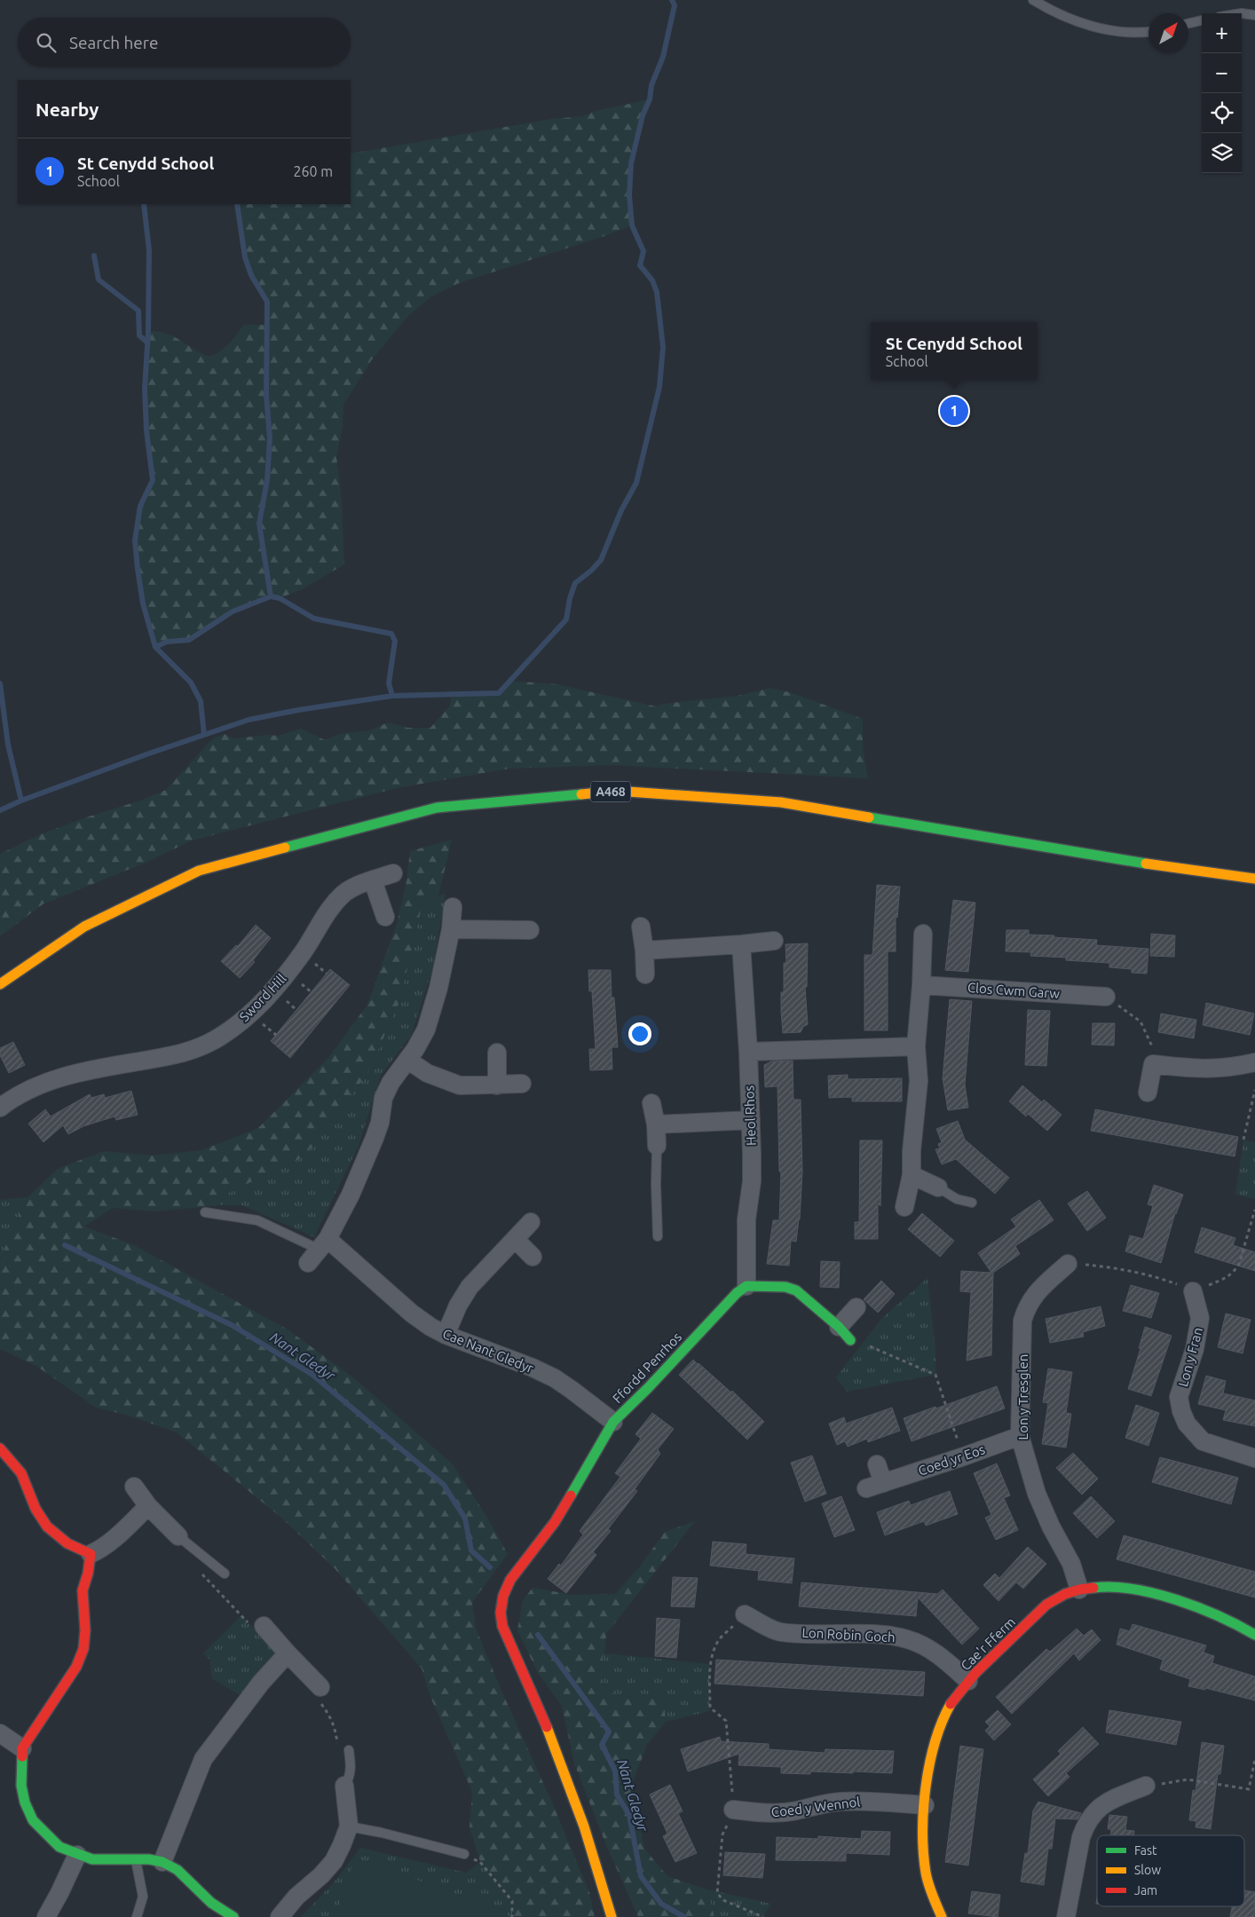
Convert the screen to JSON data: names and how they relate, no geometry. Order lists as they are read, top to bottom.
{
  "streets": {
    "street": [
      "A468",
      "Clos Cwm Garw",
      "Sword Hill",
      "Heol Rhos",
      "Cae Nant Gledyr",
      "Lon y Fran",
      "Ffordd Penrhos",
      "Lon y Tresglen",
      "Coed yr Eos",
      "Lon Robin Goch",
      "Cae'r Fferm",
      "Coed y Wennol"
    ]
  },
  "crossings": [
    ["Heol Rhos", "Ffordd Penrhos"],
    ["Cae Nant Gledyr", "Ffordd Penrhos"],
    ["Lon y Tresglen", "Coed yr Eos"],
    ["Lon y Tresglen", "Cae'r Fferm"],
    ["Lon Robin Goch", "Cae'r Fferm"],
    ["Cae'r Fferm", "Coed y Wennol"]
  ],
  "water": ["Nant Gledyr"],
  "legend": ["Fast", "Slow", "Jam"],
  "north": "top right",
  "page": {
    "map_buttons": ["+", "−"],
    "search": "Search here",
    "heading": "Nearby",
    "list": [
      {
        "mark": "1",
        "name": "St Cenydd School",
        "note": "School",
        "value": "260 m"
      }
    ],
    "popup": ["St Cenydd School", "School"],
    "pins": "1"
  }
}
